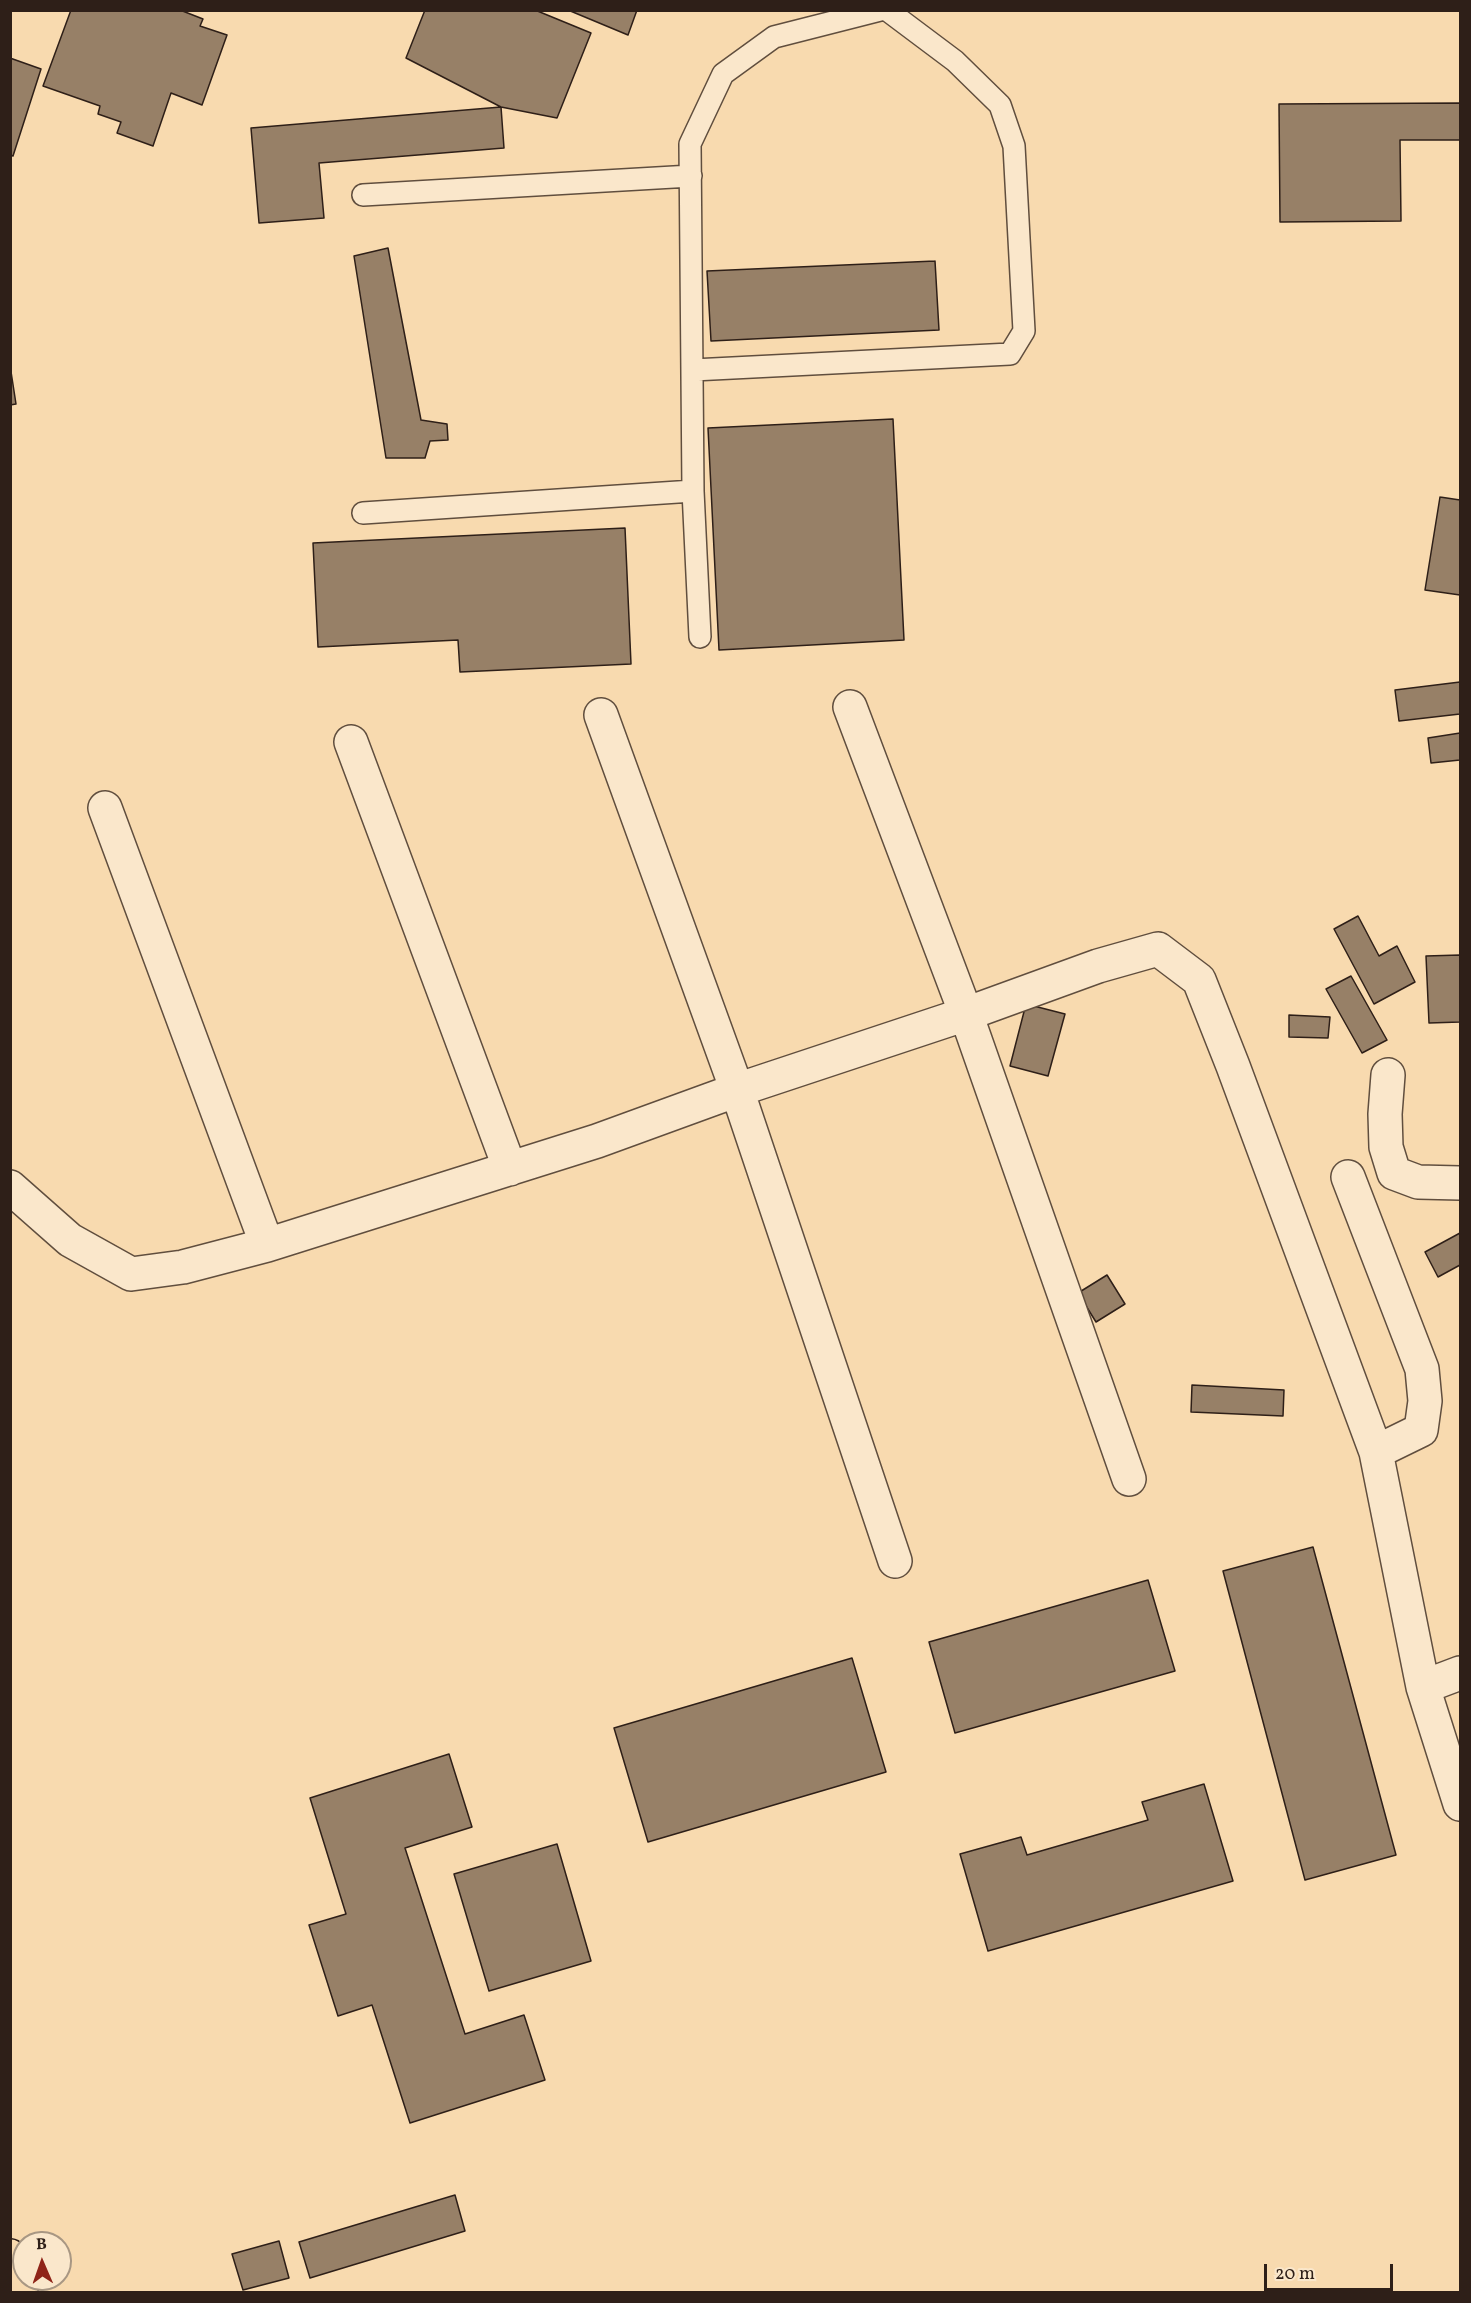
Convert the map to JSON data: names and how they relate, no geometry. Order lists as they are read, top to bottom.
{
  "scale_bar": "20 m",
  "north": "top"
}
